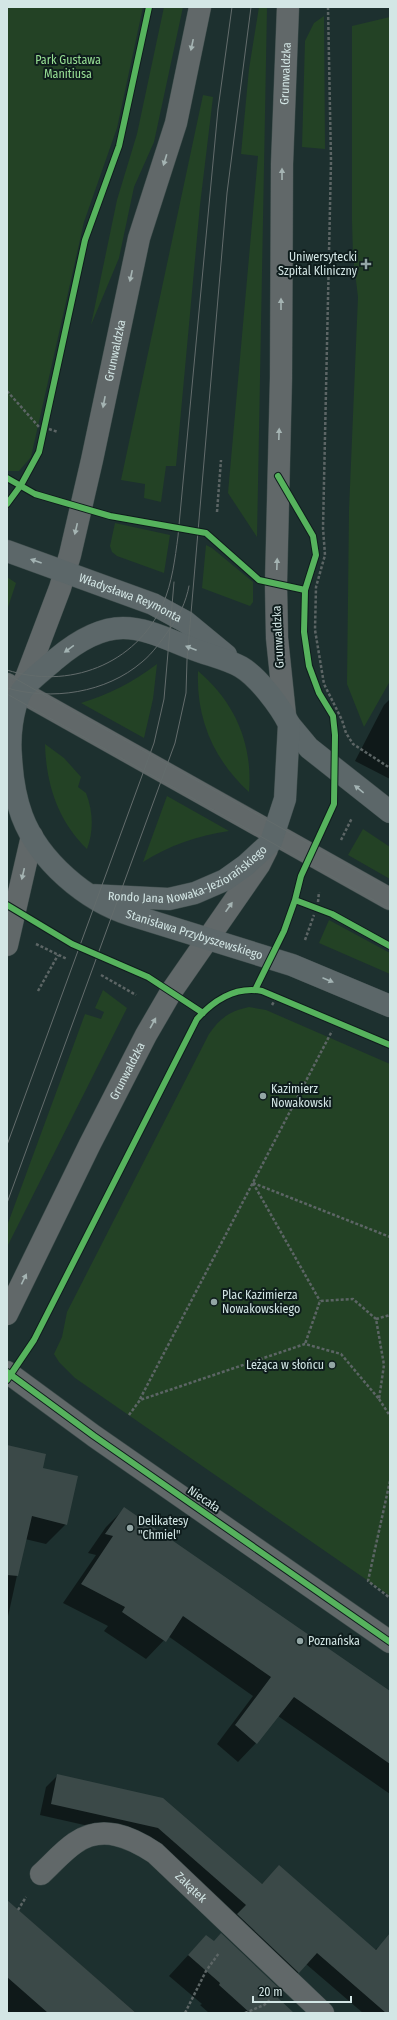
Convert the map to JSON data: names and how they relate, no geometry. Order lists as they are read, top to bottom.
{
  "streets": {
    "main road": ["Władysława Reymonta", "Rondo Jana Nowaka-Jeziorańskiego", "Stanisława Przybyszewskiego"],
    "street": ["Grunwaldzka", "Niecała", "Zakątek"]
  },
  "crossings": [
    ["Grunwaldzka", "Władysława Reymonta"],
    ["Grunwaldzka", "Rondo Jana Nowaka-Jeziorańskiego"],
    ["Grunwaldzka", "Stanisława Przybyszewskiego"],
    ["Rondo Jana Nowaka-Jeziorańskiego", "Stanisława Przybyszewskiego"]
  ],
  "parks": ["Park Gustawa Manitiusa"],
  "places": {
    "health": ["Uniwersytecki Szpital Kliniczny"],
    "other": [
      "Kazimierz Nowakowski",
      "Plac Kazimierza Nowakowskiego",
      "Leżąca w słońcu",
      "Delikatesy \"Chmiel\"",
      "Poznańska"
    ]
  },
  "scale_bar": "20 m"
}
